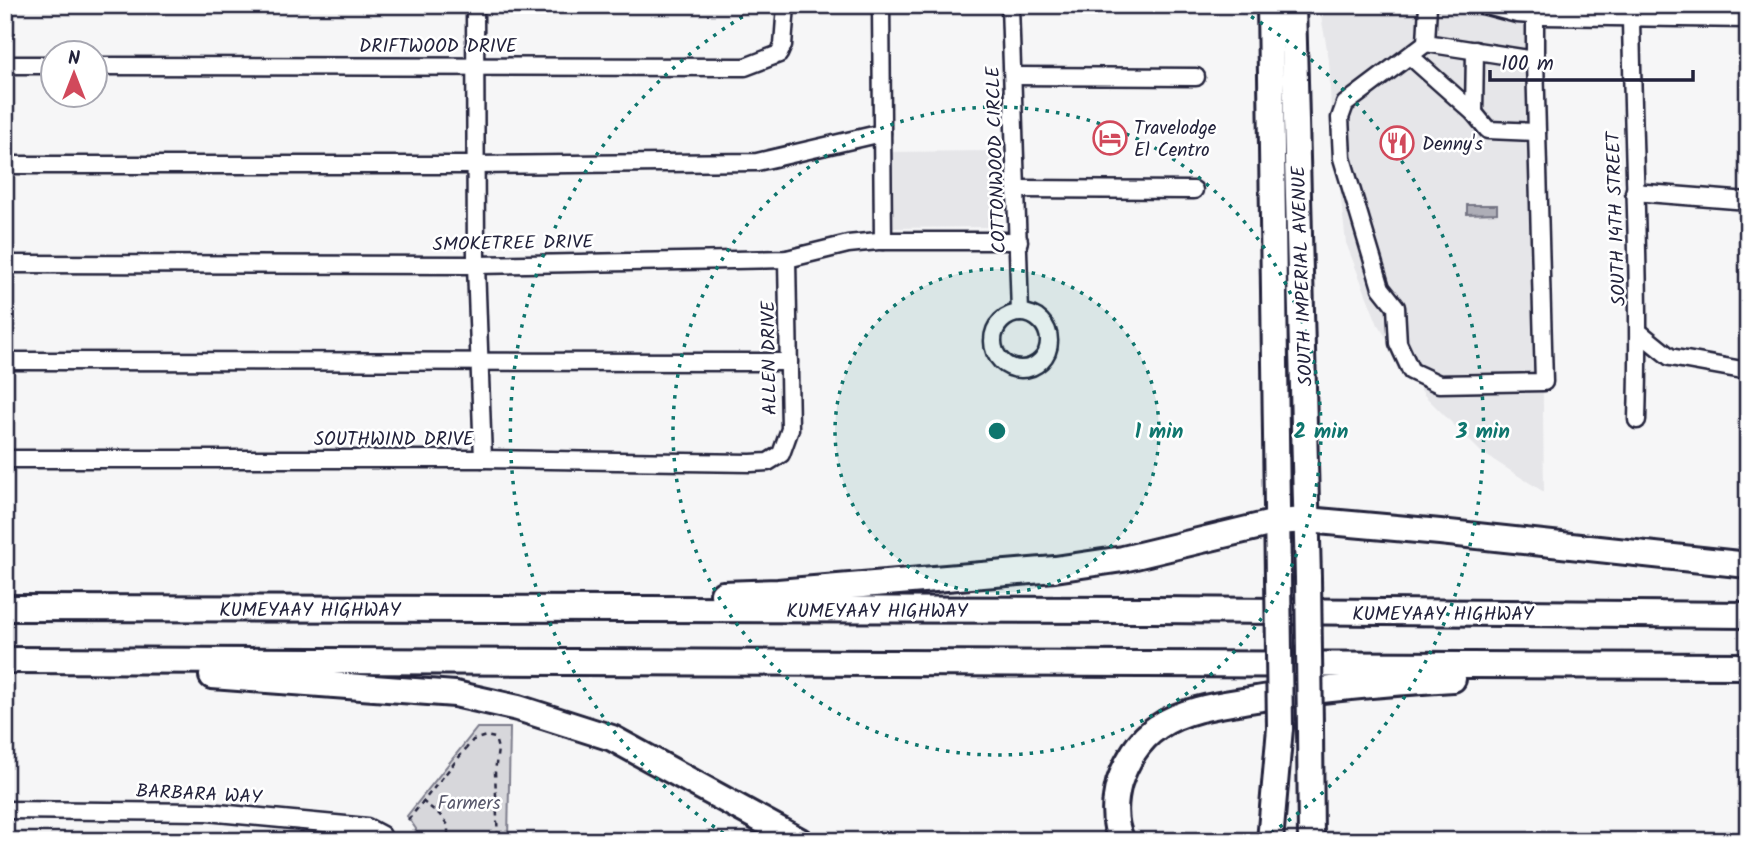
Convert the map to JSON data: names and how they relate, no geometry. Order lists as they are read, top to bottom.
{
  "streets": {
    "highway": ["SOUTH IMPERIAL AVENUE", "KUMEYAAY HIGHWAY"],
    "street": [
      "DRIFTWOOD DRIVE",
      "COTTONWOOD CIRCLE",
      "SOUTH 14TH STREET",
      "SMOKETREE DRIVE",
      "ALLEN DRIVE",
      "SOUTHWIND DRIVE",
      "BARBARA WAY"
    ]
  },
  "crossings": [
    ["COTTONWOOD CIRCLE", "SMOKETREE DRIVE"],
    ["SMOKETREE DRIVE", "ALLEN DRIVE"],
    ["ALLEN DRIVE", "SOUTHWIND DRIVE"]
  ],
  "parks": ["Farmers"],
  "places": {
    "hotel": ["Travelodge El Centro"],
    "restaurant": ["Denny's"]
  },
  "scale_bar": "100 m",
  "north": "top",
  "rings": ["1 min", "2 min", "3 min"]
}
